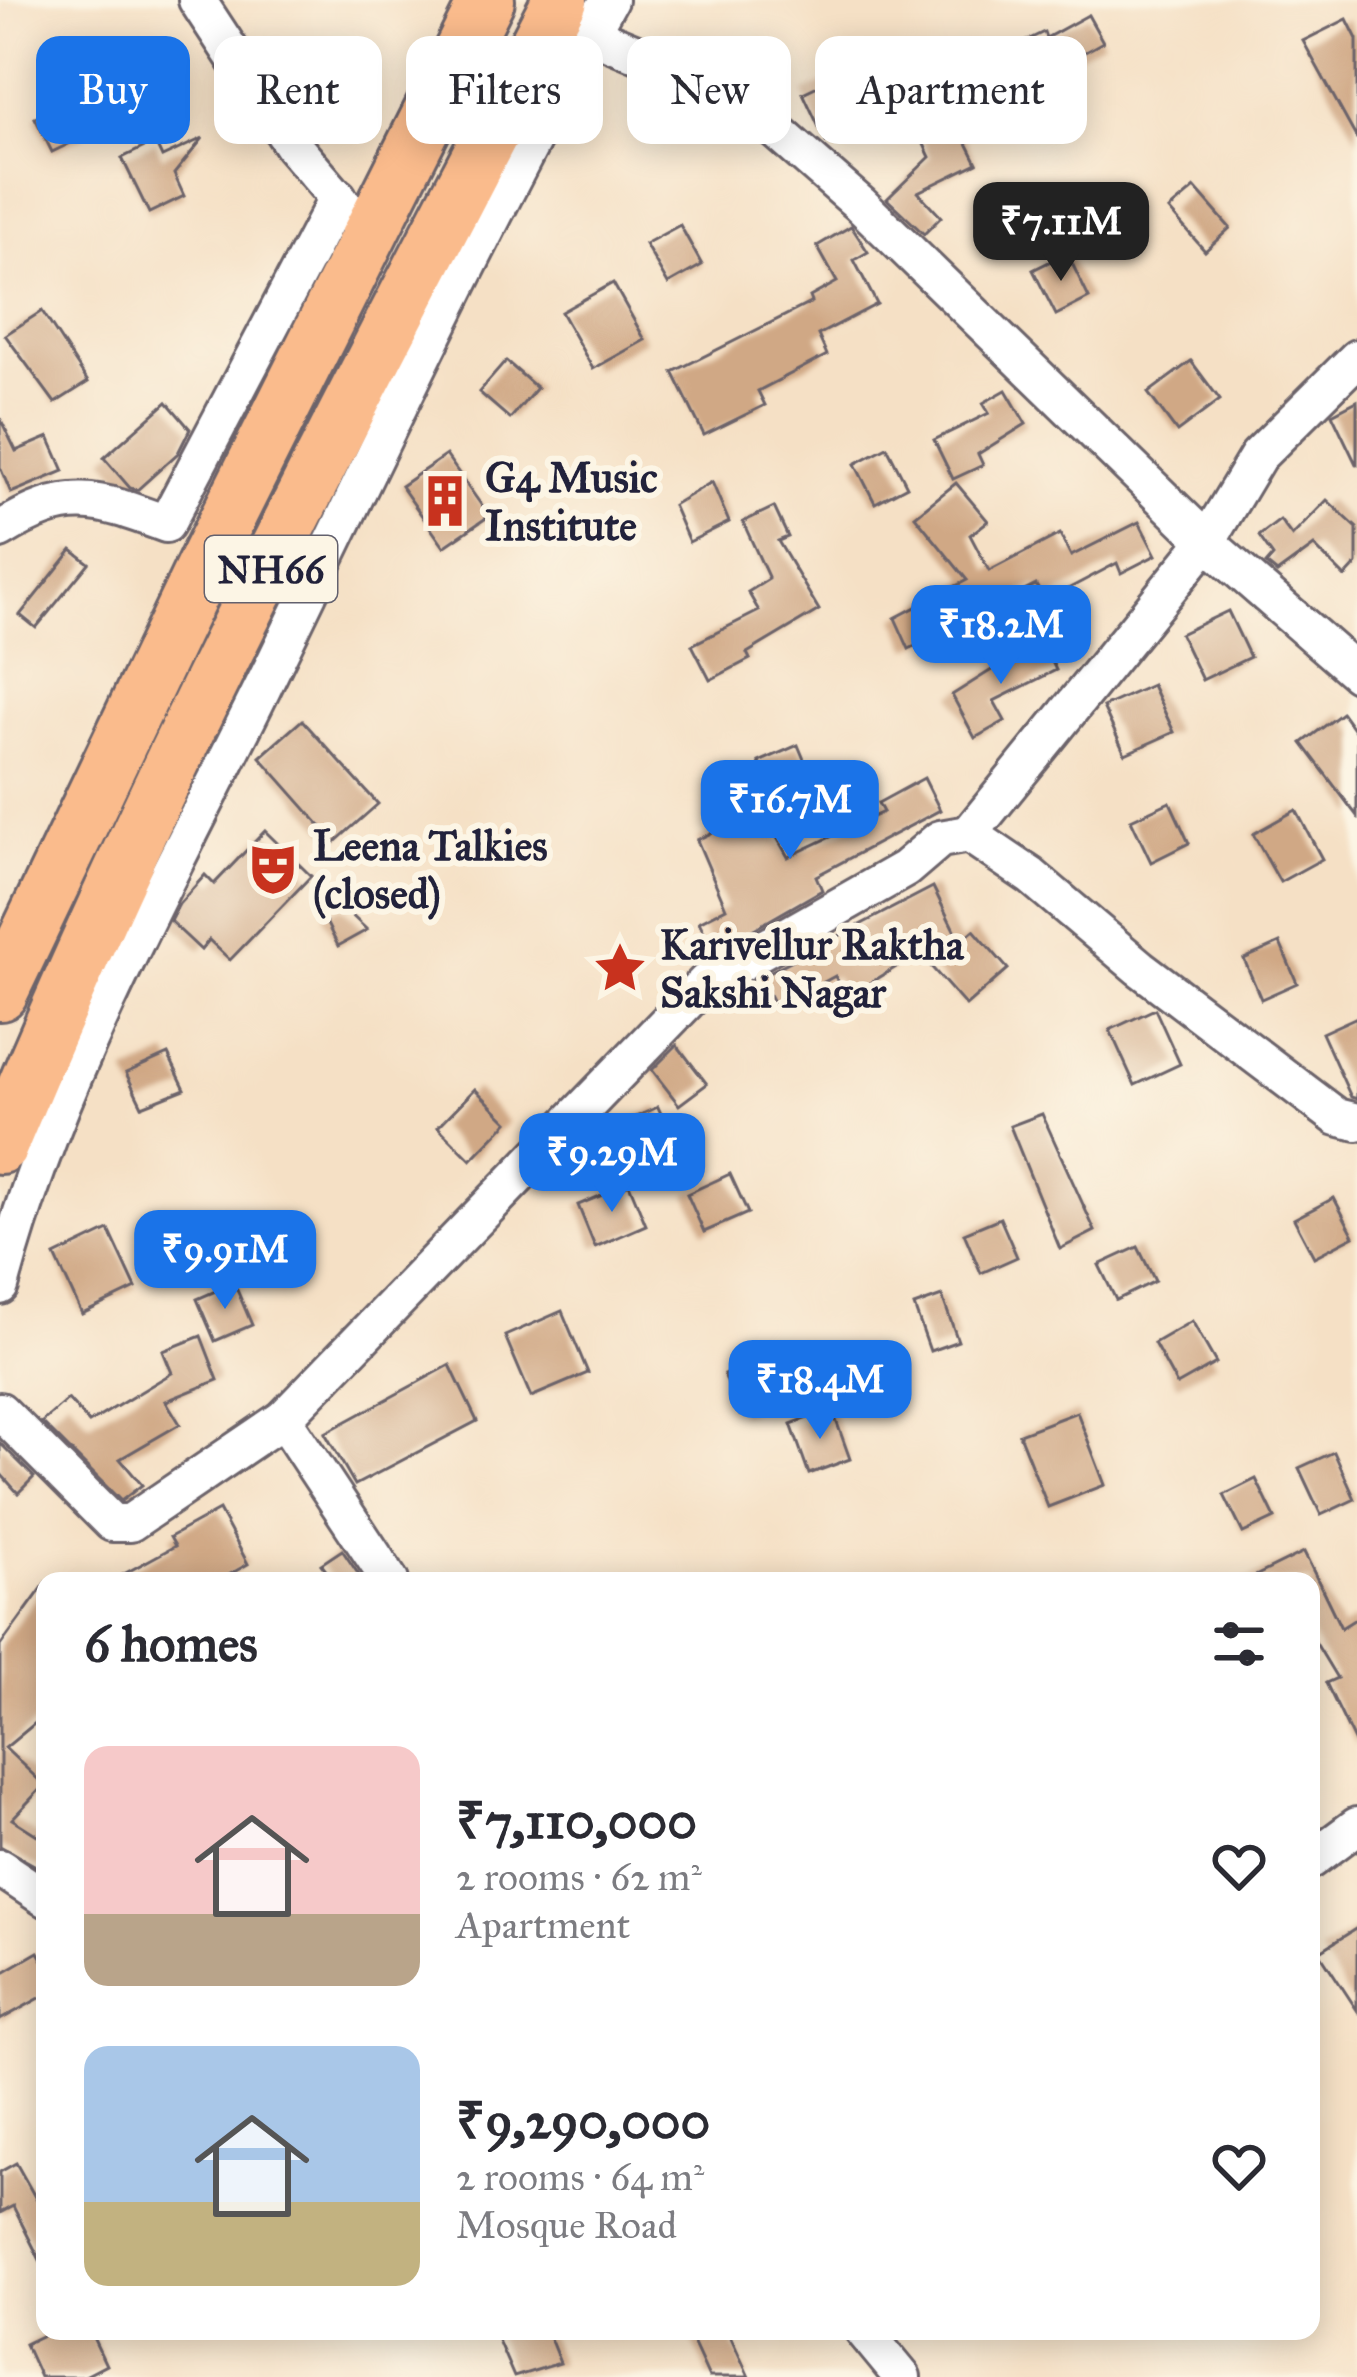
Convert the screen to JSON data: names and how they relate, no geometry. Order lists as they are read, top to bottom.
{
  "streets": {
    "highway": ["NH66"]
  },
  "places": {
    "building": ["G4 Music Institute"],
    "theatre": ["Leena Talkies (closed)"],
    "place": ["Karivellur Raktha Sakshi Nagar"]
  },
  "page": {
    "chip": [
      "Buy",
      "Rent",
      "Filters",
      "New",
      "Apartment"
    ],
    "price": [
      "₹7.11M",
      "₹18.2M",
      "₹16.7M",
      "₹9.29M",
      "₹9.91M",
      "₹18.4M"
    ],
    "heading": "6 homes",
    "list": [
      {
        "name": "₹7,110,000",
        "note": "2 rooms · 62 m² · Apartment"
      },
      {
        "name": "₹9,290,000",
        "note": "2 rooms · 64 m² · Mosque Road"
      }
    ]
  }
}
